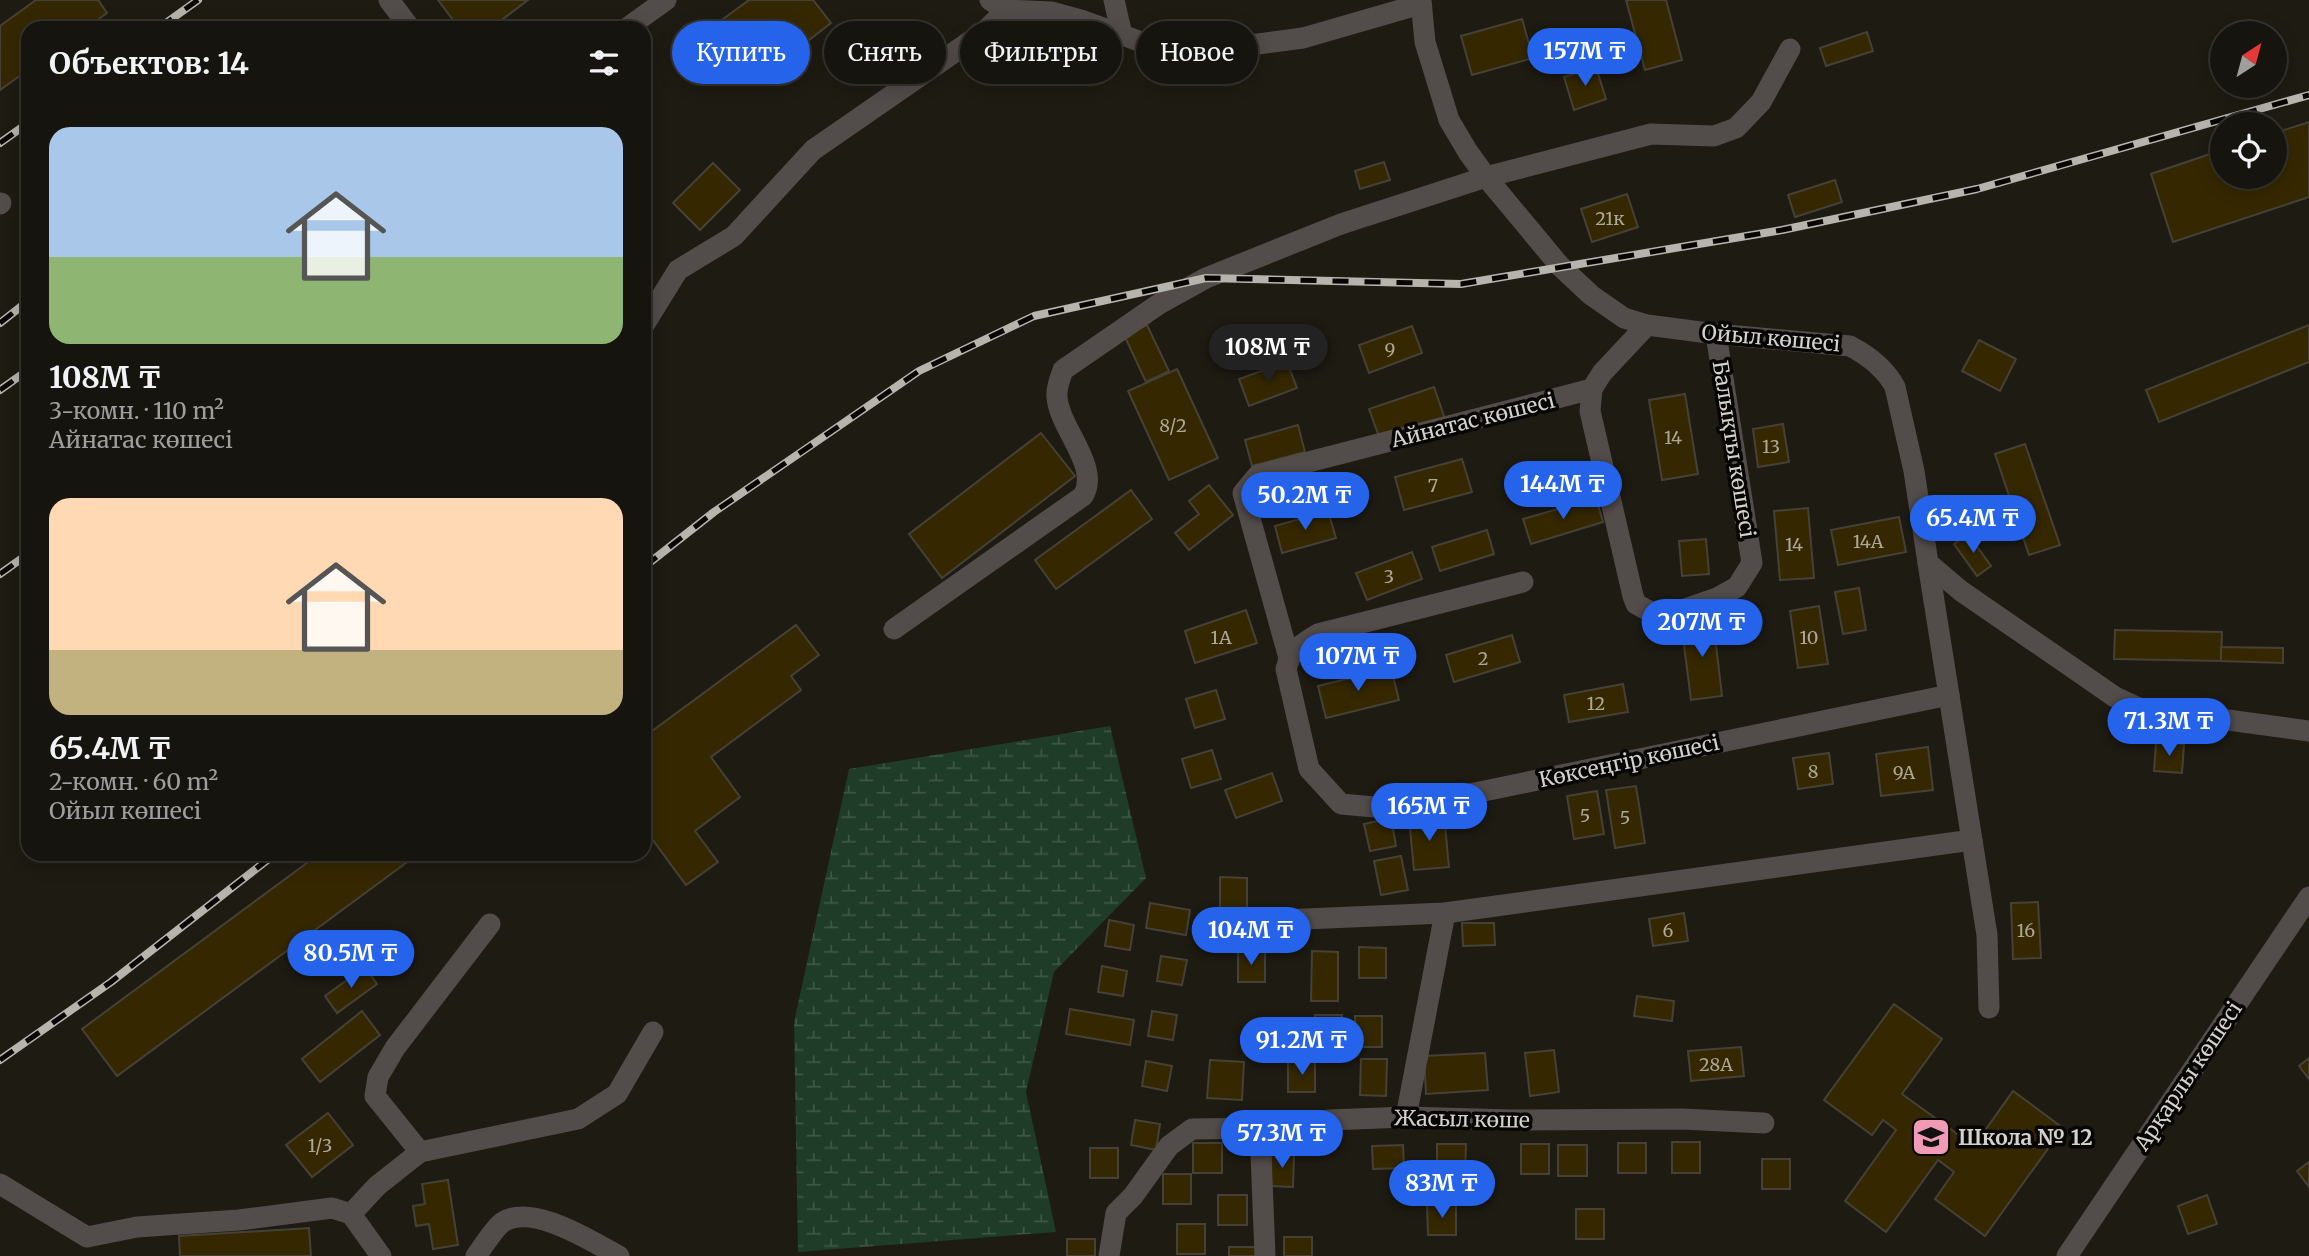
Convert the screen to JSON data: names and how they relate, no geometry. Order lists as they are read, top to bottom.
{
  "streets": {
    "street": [
      "Ойыл көшесі",
      "Айнатас көшесі",
      "Балықты көшесі",
      "Көксеңгір көшесі",
      "Арқарлы көшесі",
      "Жасыл көше"
    ]
  },
  "crossings": [
    ["Ойыл көшесі", "Балықты көшесі"],
    ["Ойыл көшесі", "Көксеңгір көшесі"],
    ["Айнатас көшесі", "Балықты көшесі"],
    ["Айнатас көшесі", "Көксеңгір көшесі"]
  ],
  "places": {
    "school or university": ["Школа № 12"]
  },
  "house_numbers": [
    "21к",
    "9",
    "8/2",
    "14",
    "13",
    "7",
    "14А",
    "14",
    "3",
    "1А",
    "10",
    "2",
    "12",
    "8",
    "9А",
    "5",
    "5",
    "6",
    "16",
    "28А",
    "1/3"
  ],
  "north": "top right",
  "page": {
    "chip": [
      "Купить",
      "Снять",
      "Фильтры",
      "Новое"
    ],
    "heading": "Объектов: 14",
    "price": [
      "157M ₸",
      "108M ₸",
      "144M ₸",
      "50.2M ₸",
      "65.4M ₸",
      "207M ₸",
      "107M ₸",
      "71.3M ₸",
      "165M ₸",
      "104M ₸",
      "80.5M ₸",
      "91.2M ₸",
      "57.3M ₸",
      "83M ₸"
    ],
    "list": [
      {
        "name": "108M ₸",
        "note": "3-комн. · 110 m² · Айнатас көшесі"
      },
      {
        "name": "65.4M ₸",
        "note": "2-комн. · 60 m² · Ойыл көшесі"
      }
    ]
  }
}
